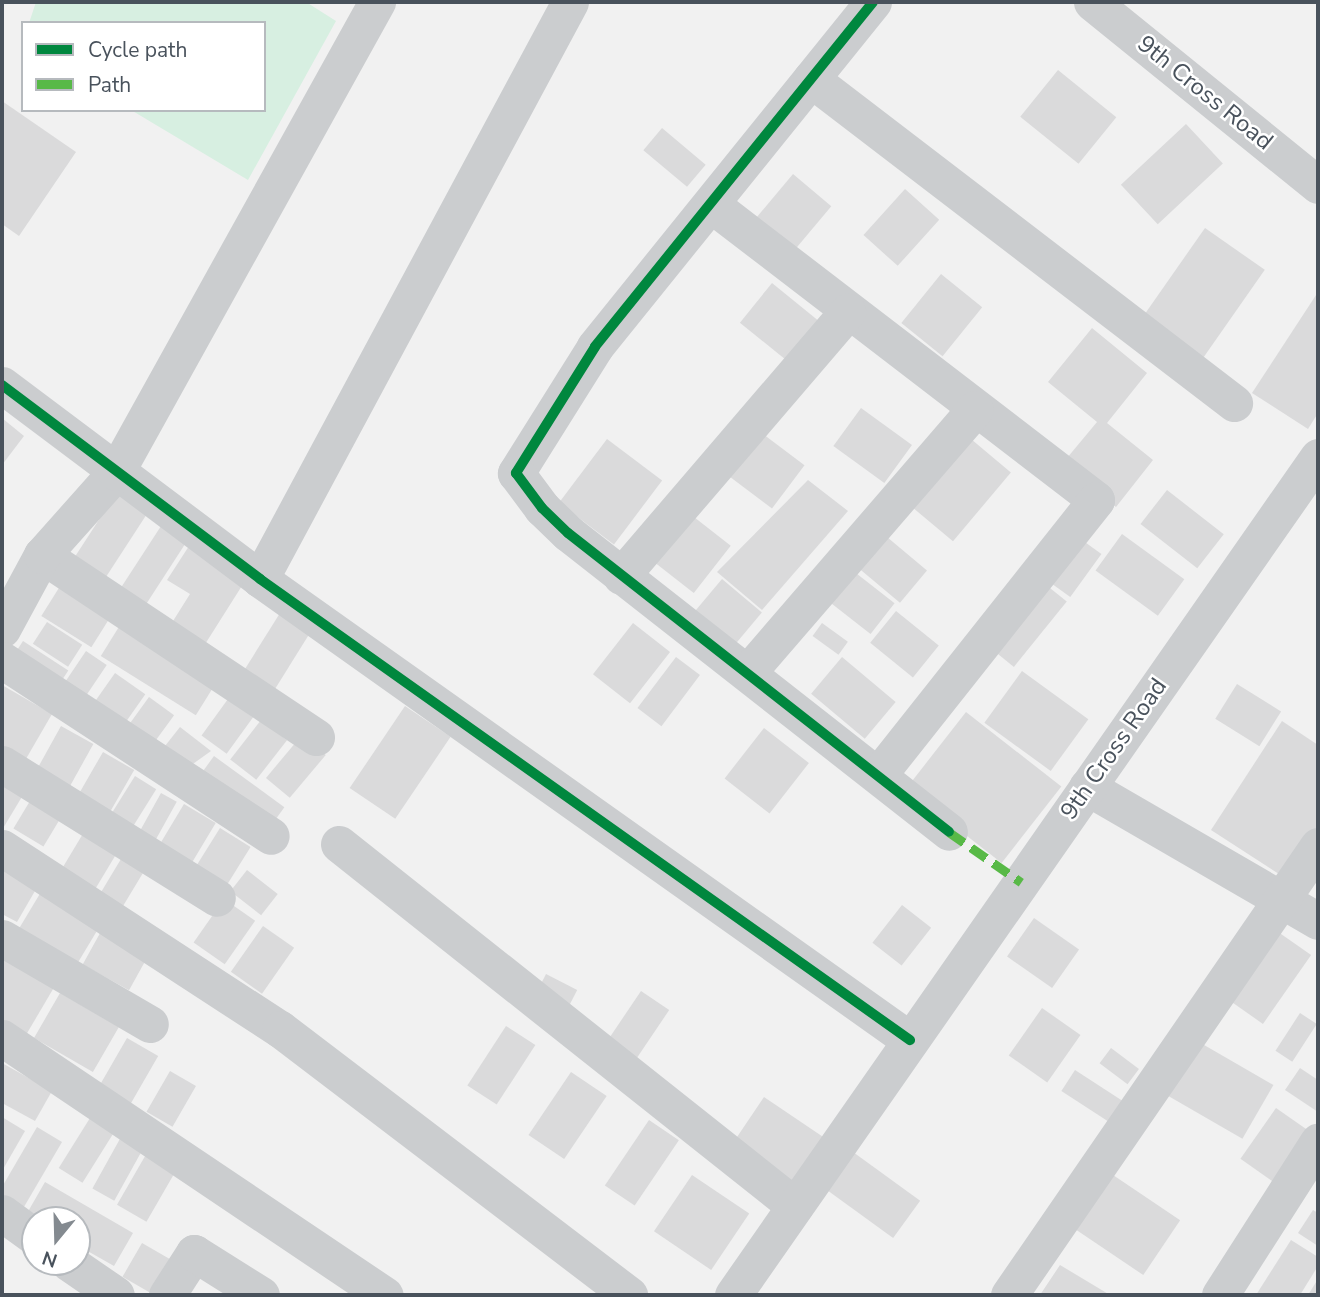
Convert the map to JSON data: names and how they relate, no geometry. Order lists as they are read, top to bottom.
{
  "streets": {
    "street": ["9th Cross Road"]
  },
  "legend": ["Cycle path", "Path"],
  "north": "bottom"
}
